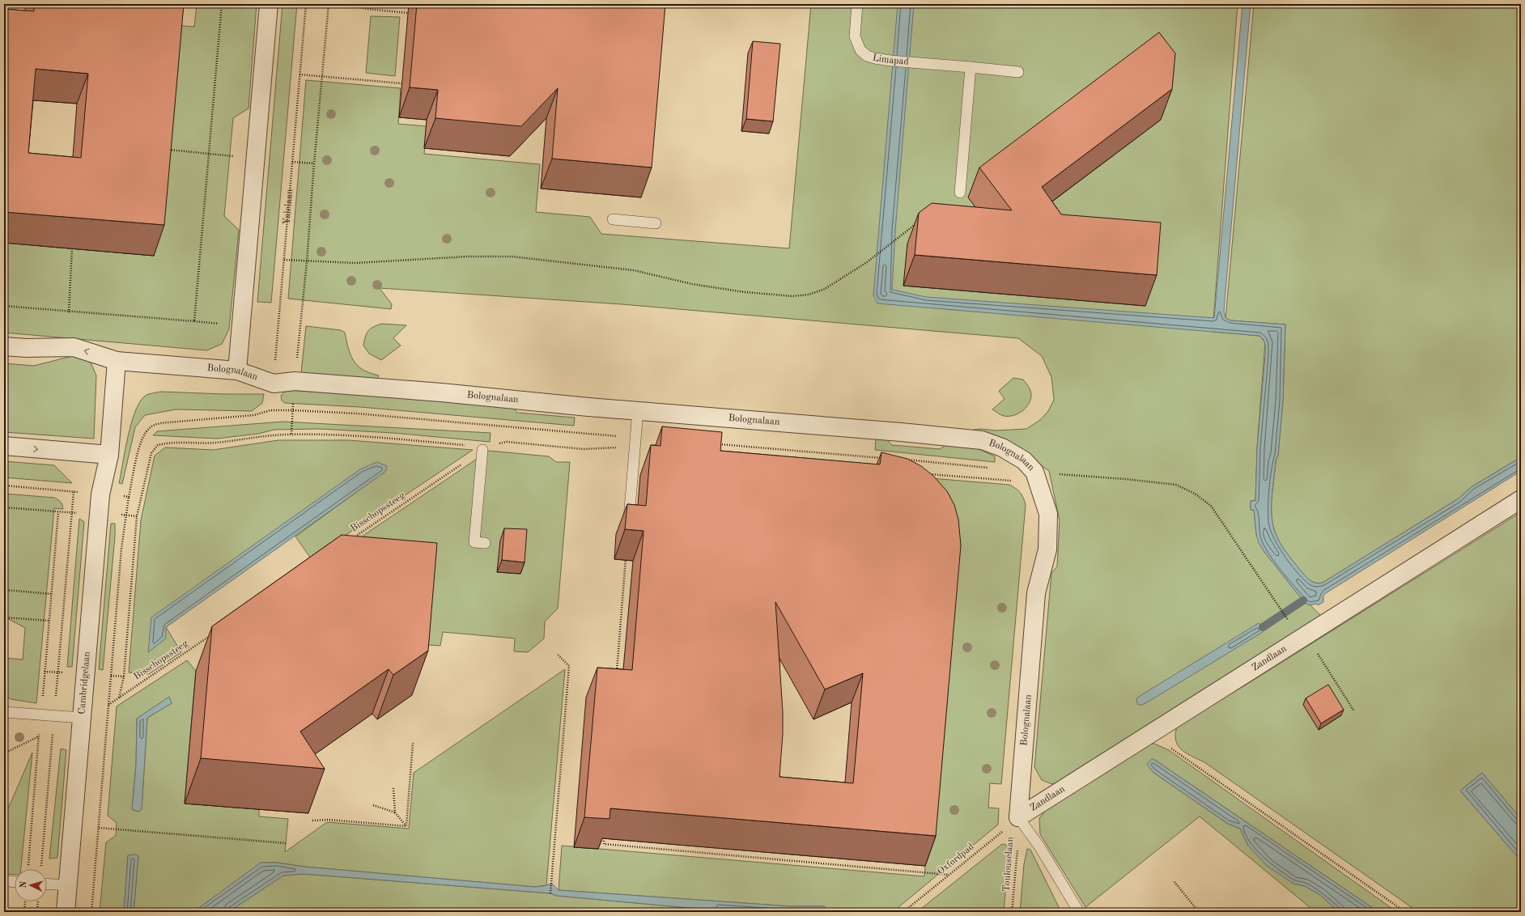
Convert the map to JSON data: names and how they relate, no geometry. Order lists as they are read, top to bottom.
{
  "streets": {
    "street": ["Bolognalaan", "Zandlaan", "Cambridgelaan"],
    "lane": ["Limapad"],
    "path": [
      "Yalelaan",
      "Bisschopssteeg",
      "Oxfordpad",
      "Toulouselaan"
    ]
  },
  "crossings": [
    ["Yalelaan", "Bolognalaan"],
    ["Bolognalaan", "Zandlaan"],
    ["Bolognalaan", "Oxfordpad"],
    ["Bolognalaan", "Toulouselaan"],
    ["Zandlaan", "Oxfordpad"],
    ["Zandlaan", "Toulouselaan"],
    ["Oxfordpad", "Toulouselaan"]
  ],
  "north": "left"
}
